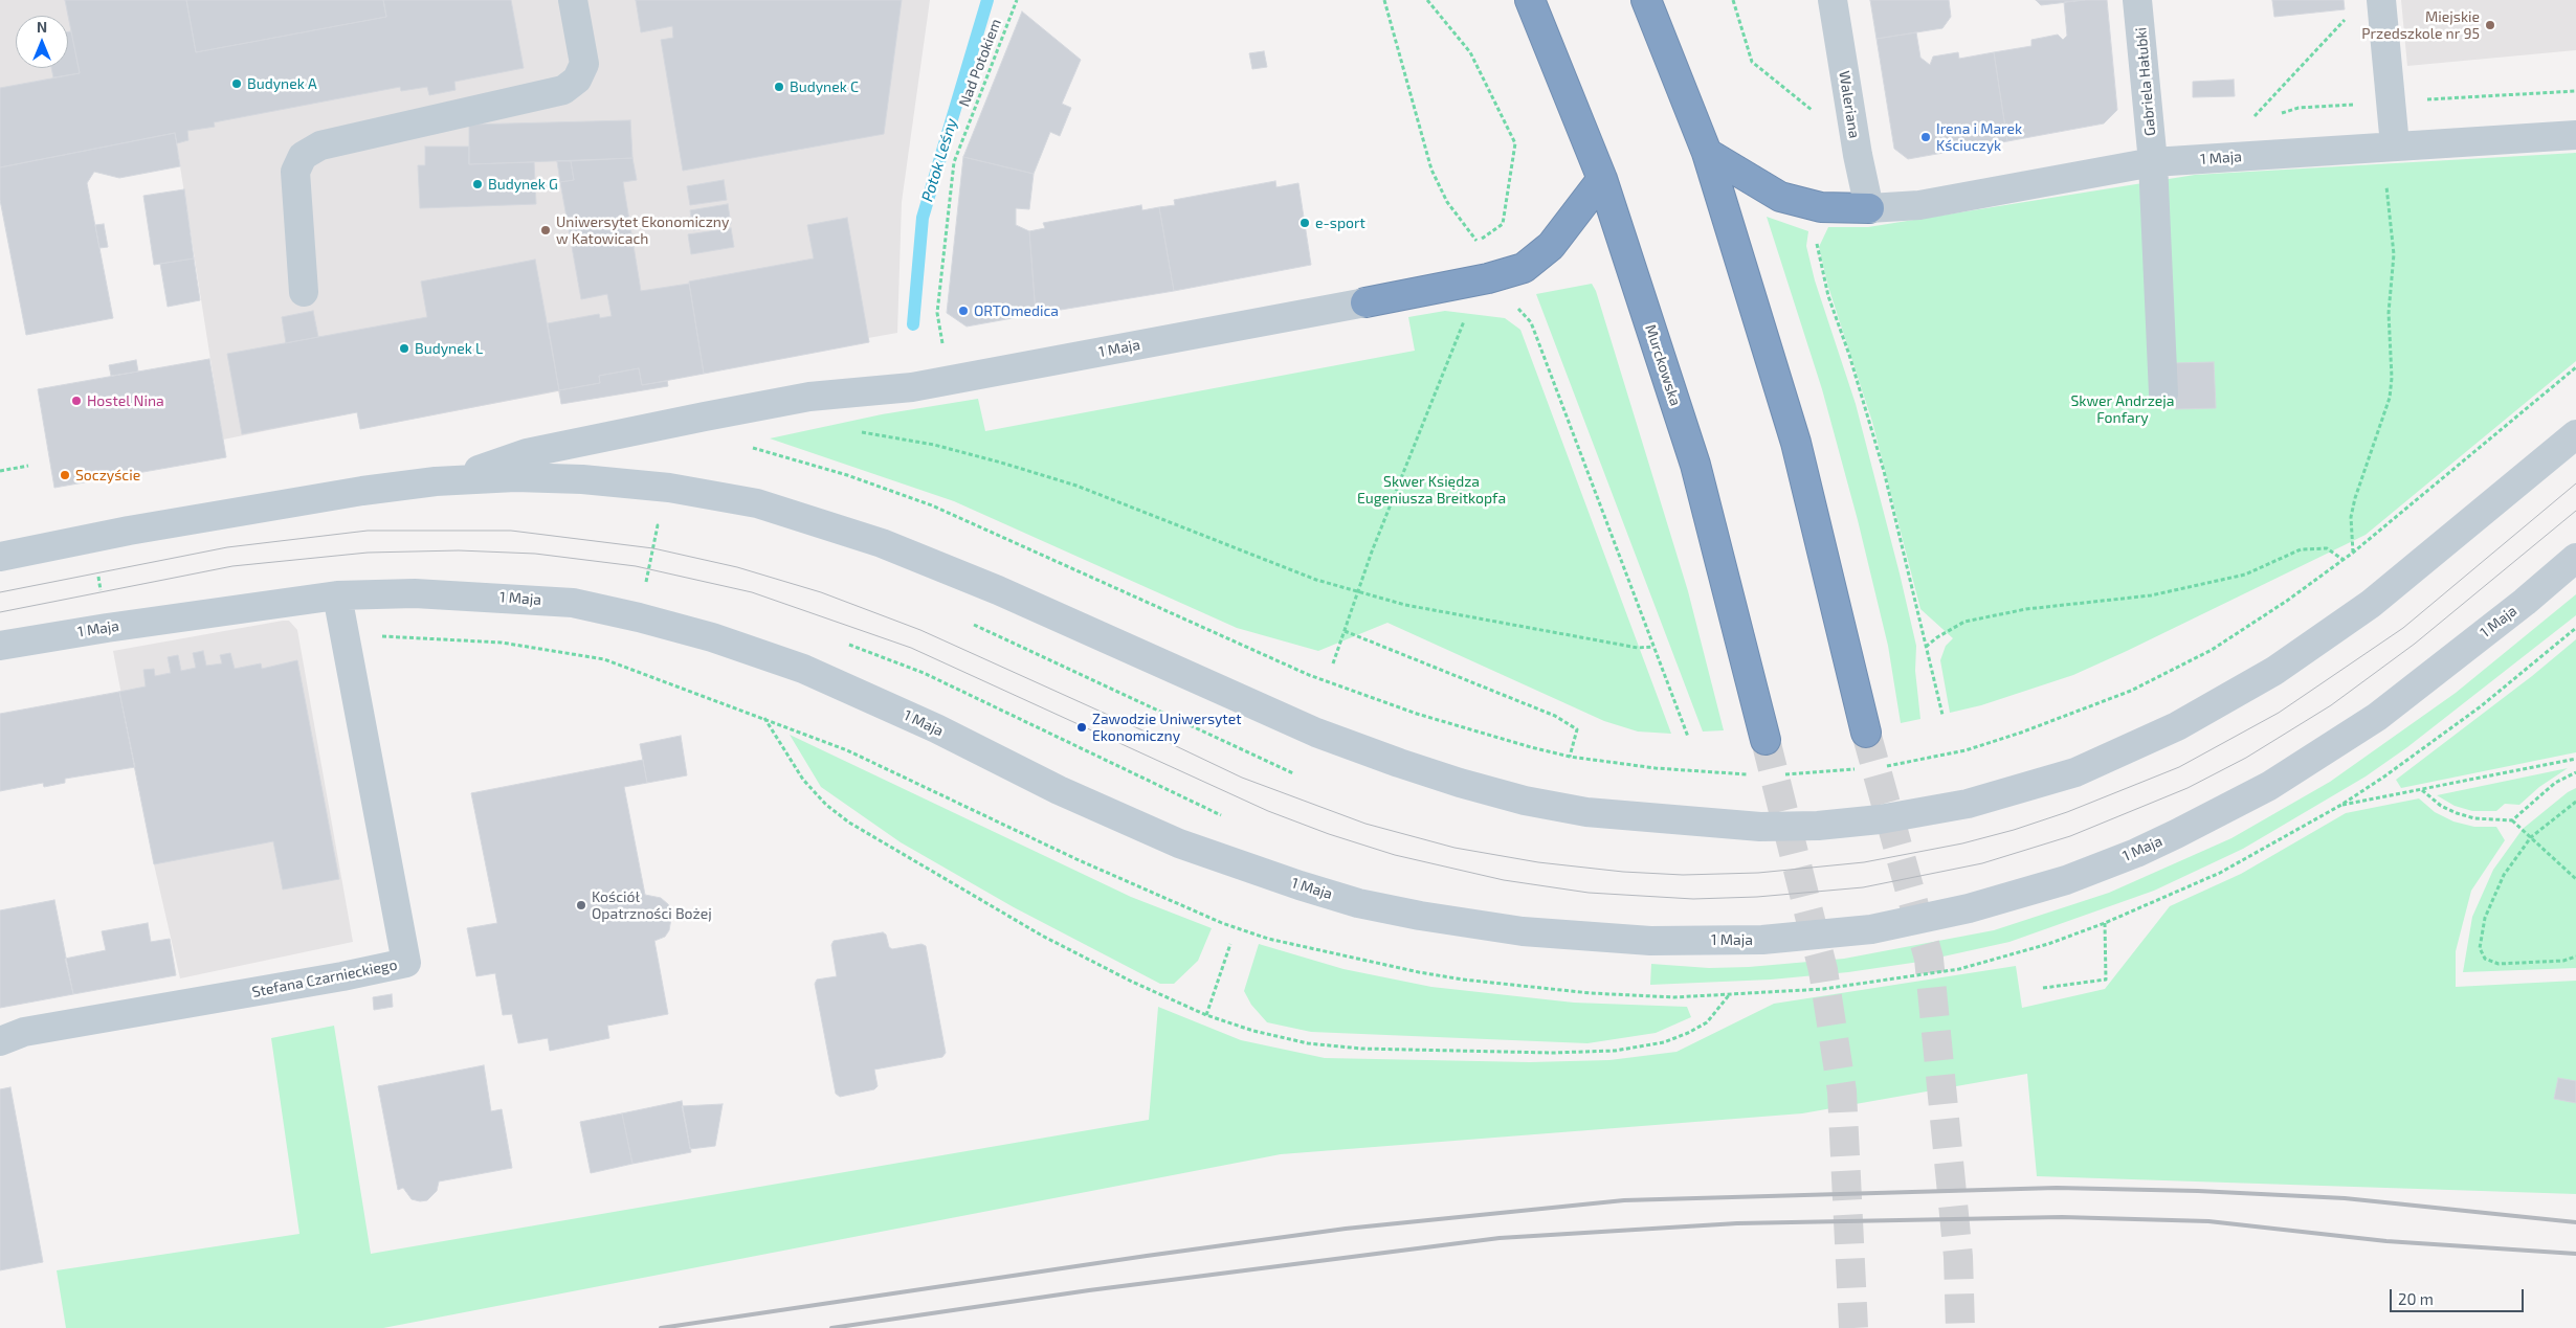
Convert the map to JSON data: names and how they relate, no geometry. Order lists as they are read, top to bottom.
{
  "streets": {
    "highway": ["Murckowska"],
    "street": [
      "Gabriela Hałubki",
      "Waleriana",
      "1 Maja",
      "Stefana Czarnieckiego"
    ],
    "path": ["Nad Potokiem"]
  },
  "crossings": [
    ["Nad Potokiem", "1 Maja"],
    ["Gabriela Hałubki", "1 Maja"],
    ["Waleriana", "1 Maja"],
    ["1 Maja", "Stefana Czarnieckiego"]
  ],
  "water": ["Potok Leśny"],
  "parks": ["Skwer Andrzeja Fonfary", "Skwer Księdza Eugeniusza Breitkopfa"],
  "places": [
    "Miejskie Przedszkole nr 95",
    "Budynek A",
    "Budynek C",
    "Irena i Marek Kściuczyk",
    "Budynek G",
    "e-sport",
    "Uniwersytet Ekonomiczny w Katowicach",
    "ORTOmedica",
    "Budynek L",
    "Hostel Nina",
    "Soczyście",
    "Zawodzie Uniwersytet Ekonomiczny",
    "Kościół Opatrzności Bożej"
  ],
  "scale_bar": "20 m",
  "north": "top"
}
